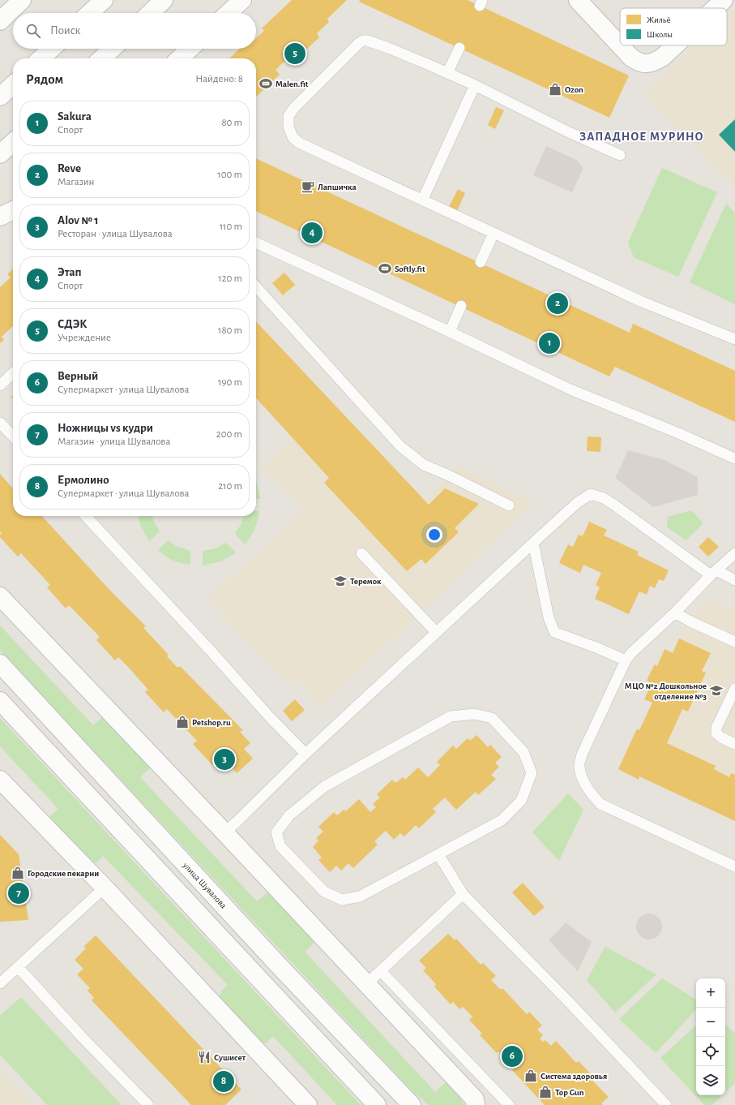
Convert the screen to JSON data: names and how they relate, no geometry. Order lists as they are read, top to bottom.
{
  "streets": {
    "street": ["улица Шувалова"]
  },
  "districts": ["ЗАПАДНОЕ МУРИНО"],
  "places": {
    "sports": ["Malen.fit", "Softly.fit"],
    "shop": [
      "Ozon",
      "Petshop.ru",
      "Городские пекарни",
      "Система здоровья",
      "Top Gun"
    ],
    "cafe": ["Лапшичка"],
    "school or university": ["Теремок", "МЦО №2 Дошкольное отделение №3"],
    "restaurant": ["Сушисет"]
  },
  "legend": ["Жильё", "Школы"],
  "page": {
    "search": "Поиск",
    "pins": [
      "5",
      "4",
      "2",
      "1",
      "3",
      "7",
      "6",
      "8"
    ],
    "heading": ["Рядом", "Найдено: 8"],
    "list": [
      {
        "mark": "1",
        "name": "Sakura",
        "note": "Спорт",
        "value": "80 m"
      },
      {
        "mark": "2",
        "name": "Reve",
        "note": "Магазин",
        "value": "100 m"
      },
      {
        "mark": "3",
        "name": "Alov № 1",
        "note": "Ресторан · улица Шувалова",
        "value": "110 m"
      },
      {
        "mark": "4",
        "name": "Этап",
        "note": "Спорт",
        "value": "120 m"
      },
      {
        "mark": "5",
        "name": "СДЭК",
        "note": "Учреждение",
        "value": "180 m"
      },
      {
        "mark": "6",
        "name": "Верный",
        "note": "Супермаркет · улица Шувалова",
        "value": "190 m"
      },
      {
        "mark": "7",
        "name": "Ножницы vs кудри",
        "note": "Магазин · улица Шувалова",
        "value": "200 m"
      },
      {
        "mark": "8",
        "name": "Ермолино",
        "note": "Супермаркет · улица Шувалова",
        "value": "210 m"
      }
    ],
    "map_buttons": ["+", "−"]
  }
}
